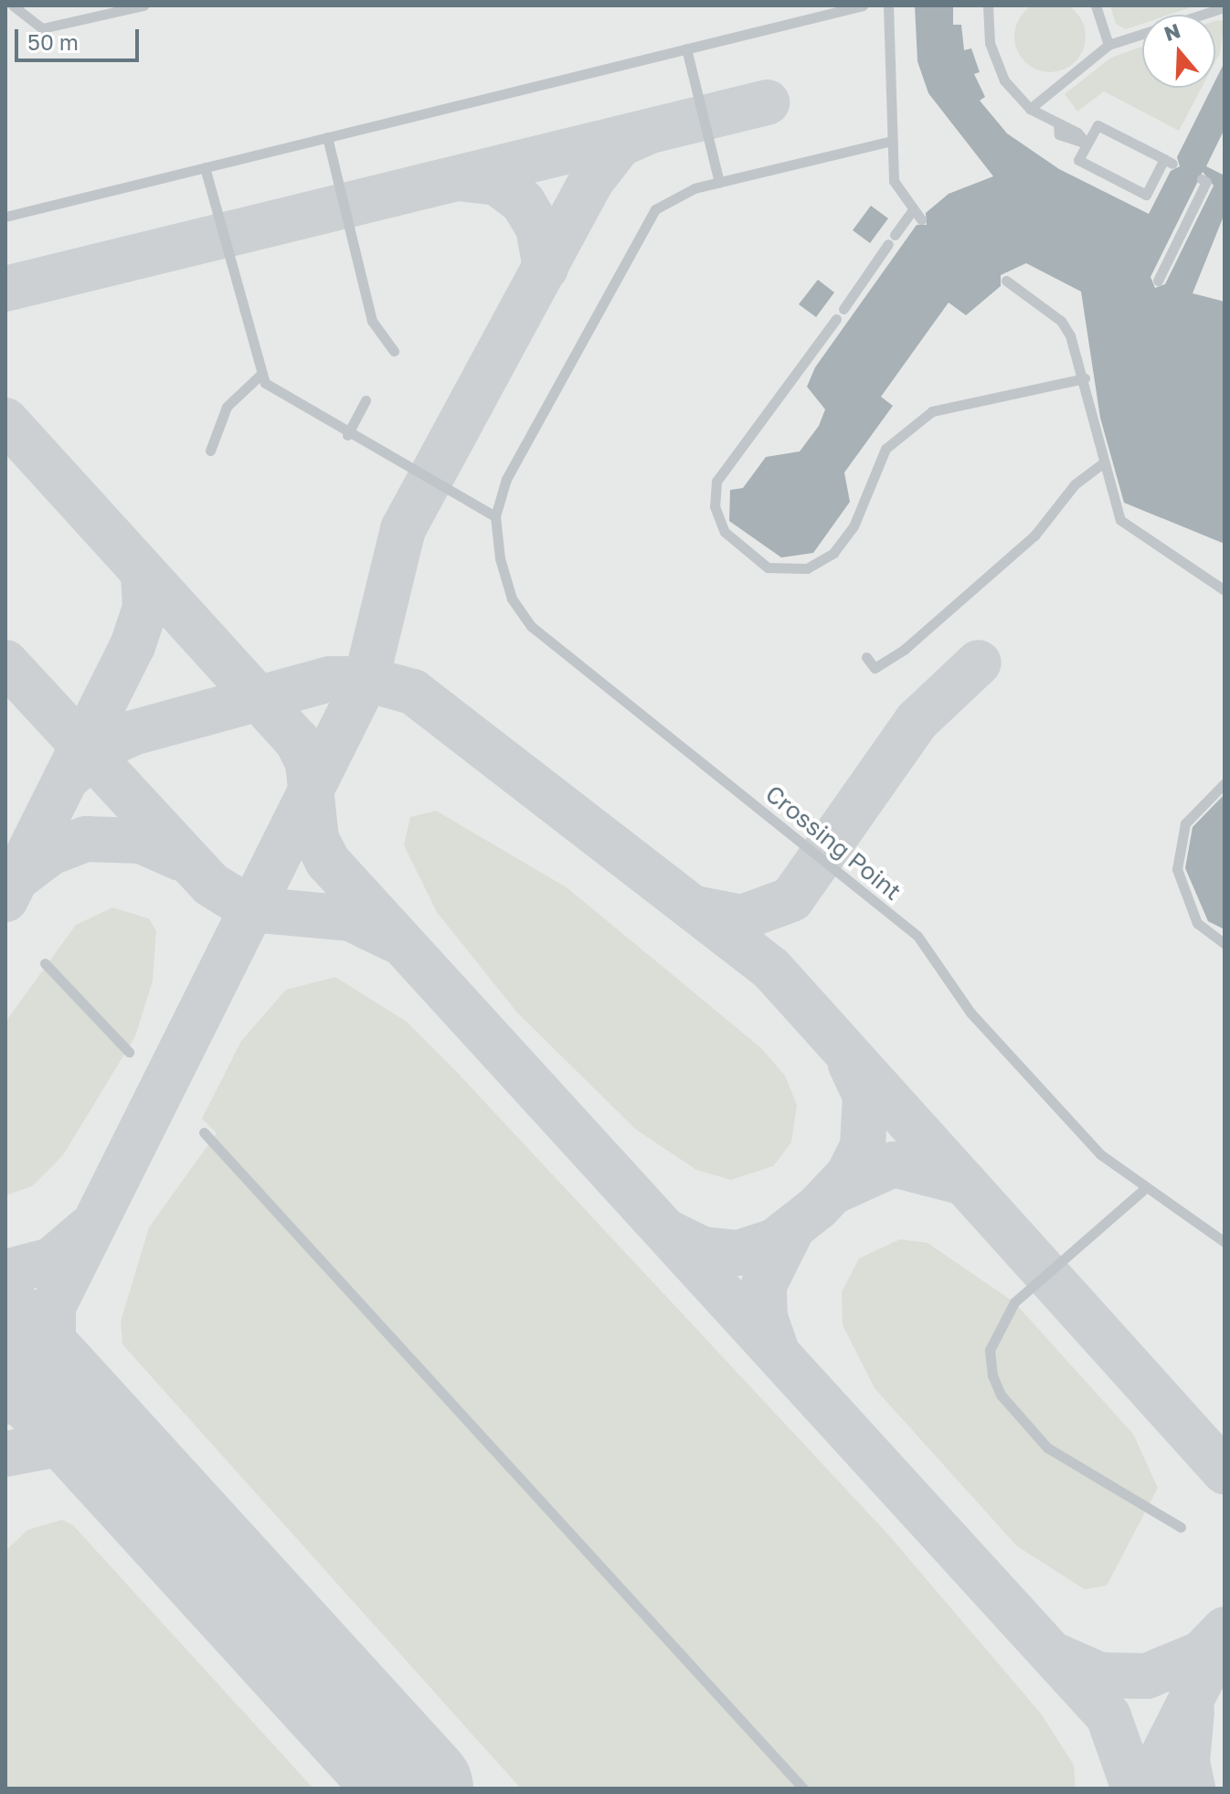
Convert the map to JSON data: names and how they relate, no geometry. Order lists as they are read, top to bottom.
{
  "streets": {
    "lane": ["Crossing Point"]
  },
  "scale_bar": "50 m",
  "north": "top"
}
